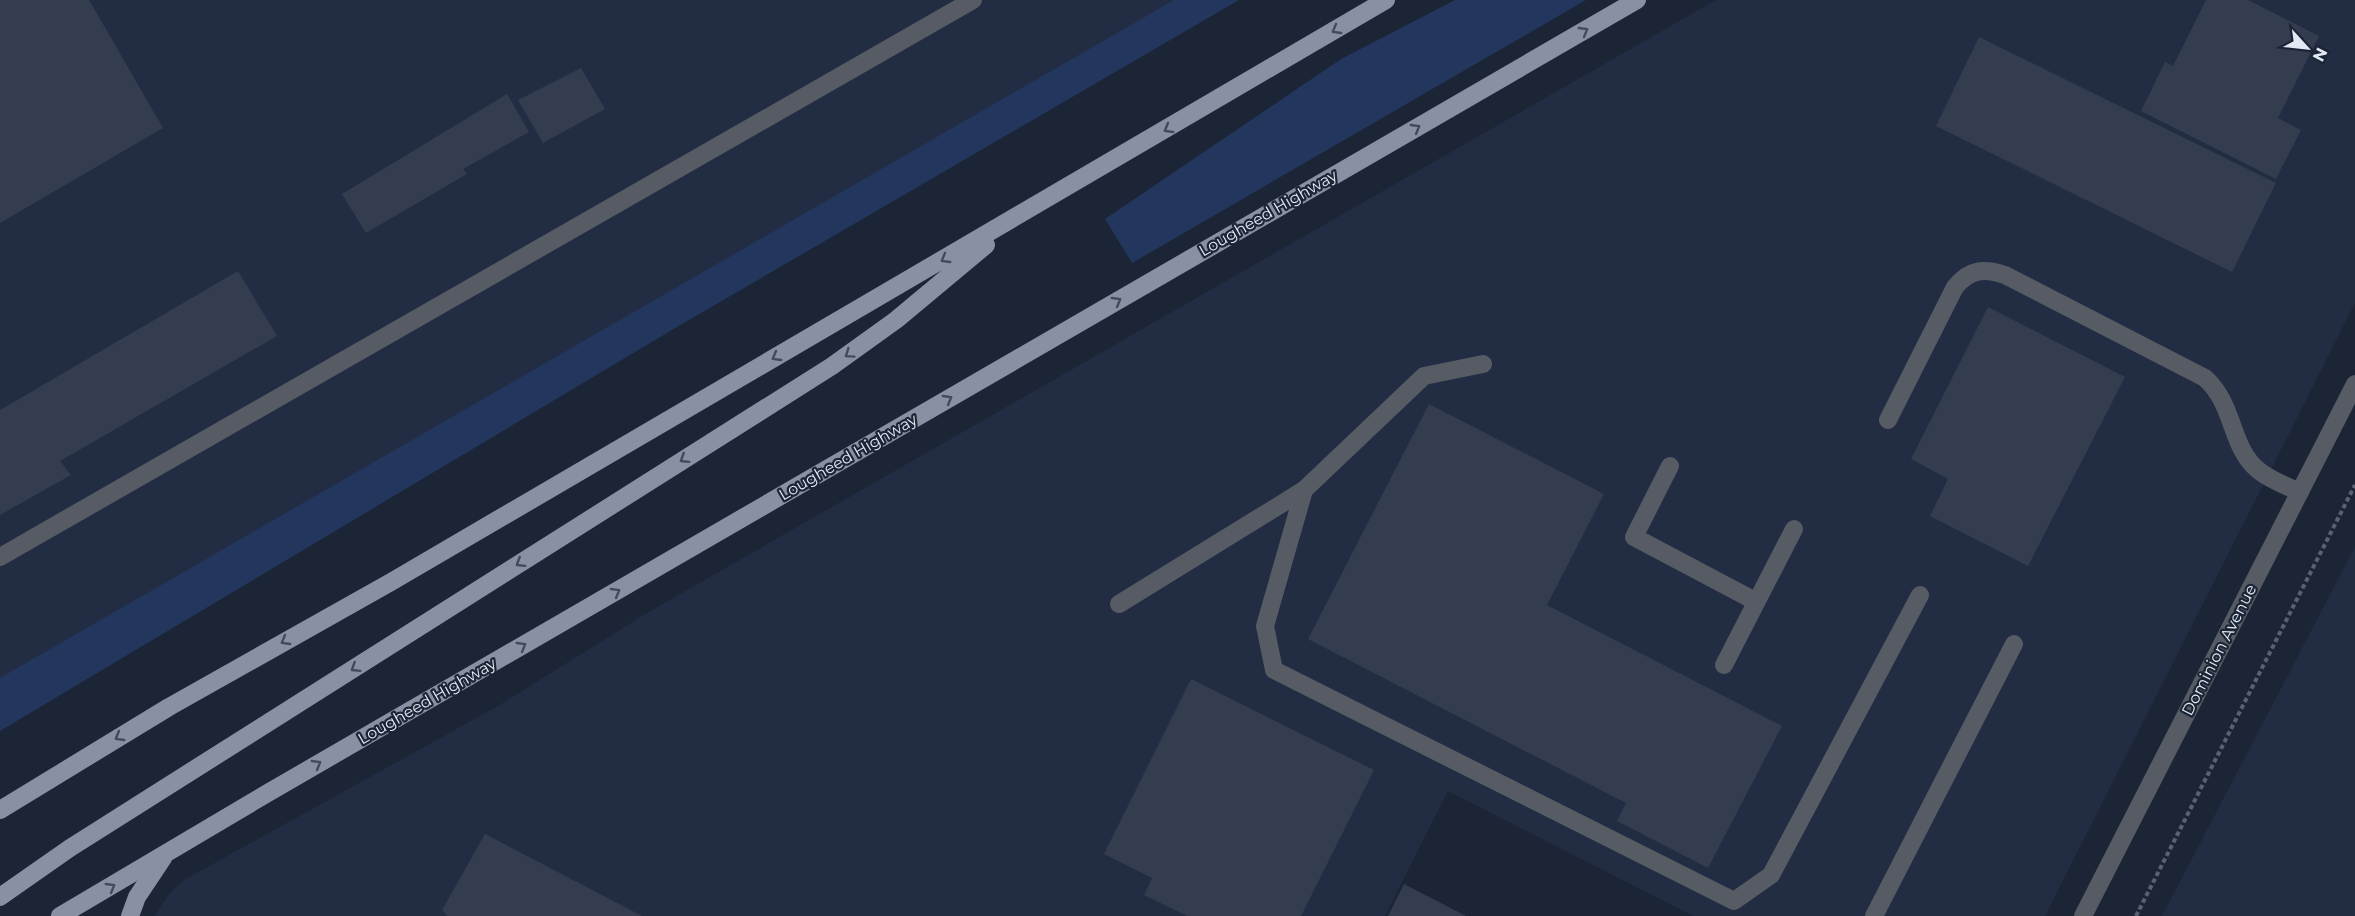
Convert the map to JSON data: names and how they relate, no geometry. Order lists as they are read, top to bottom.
{
  "streets": {
    "main road": ["Lougheed Highway"],
    "street": ["Dominion Avenue"]
  },
  "north": "bottom right"
}
